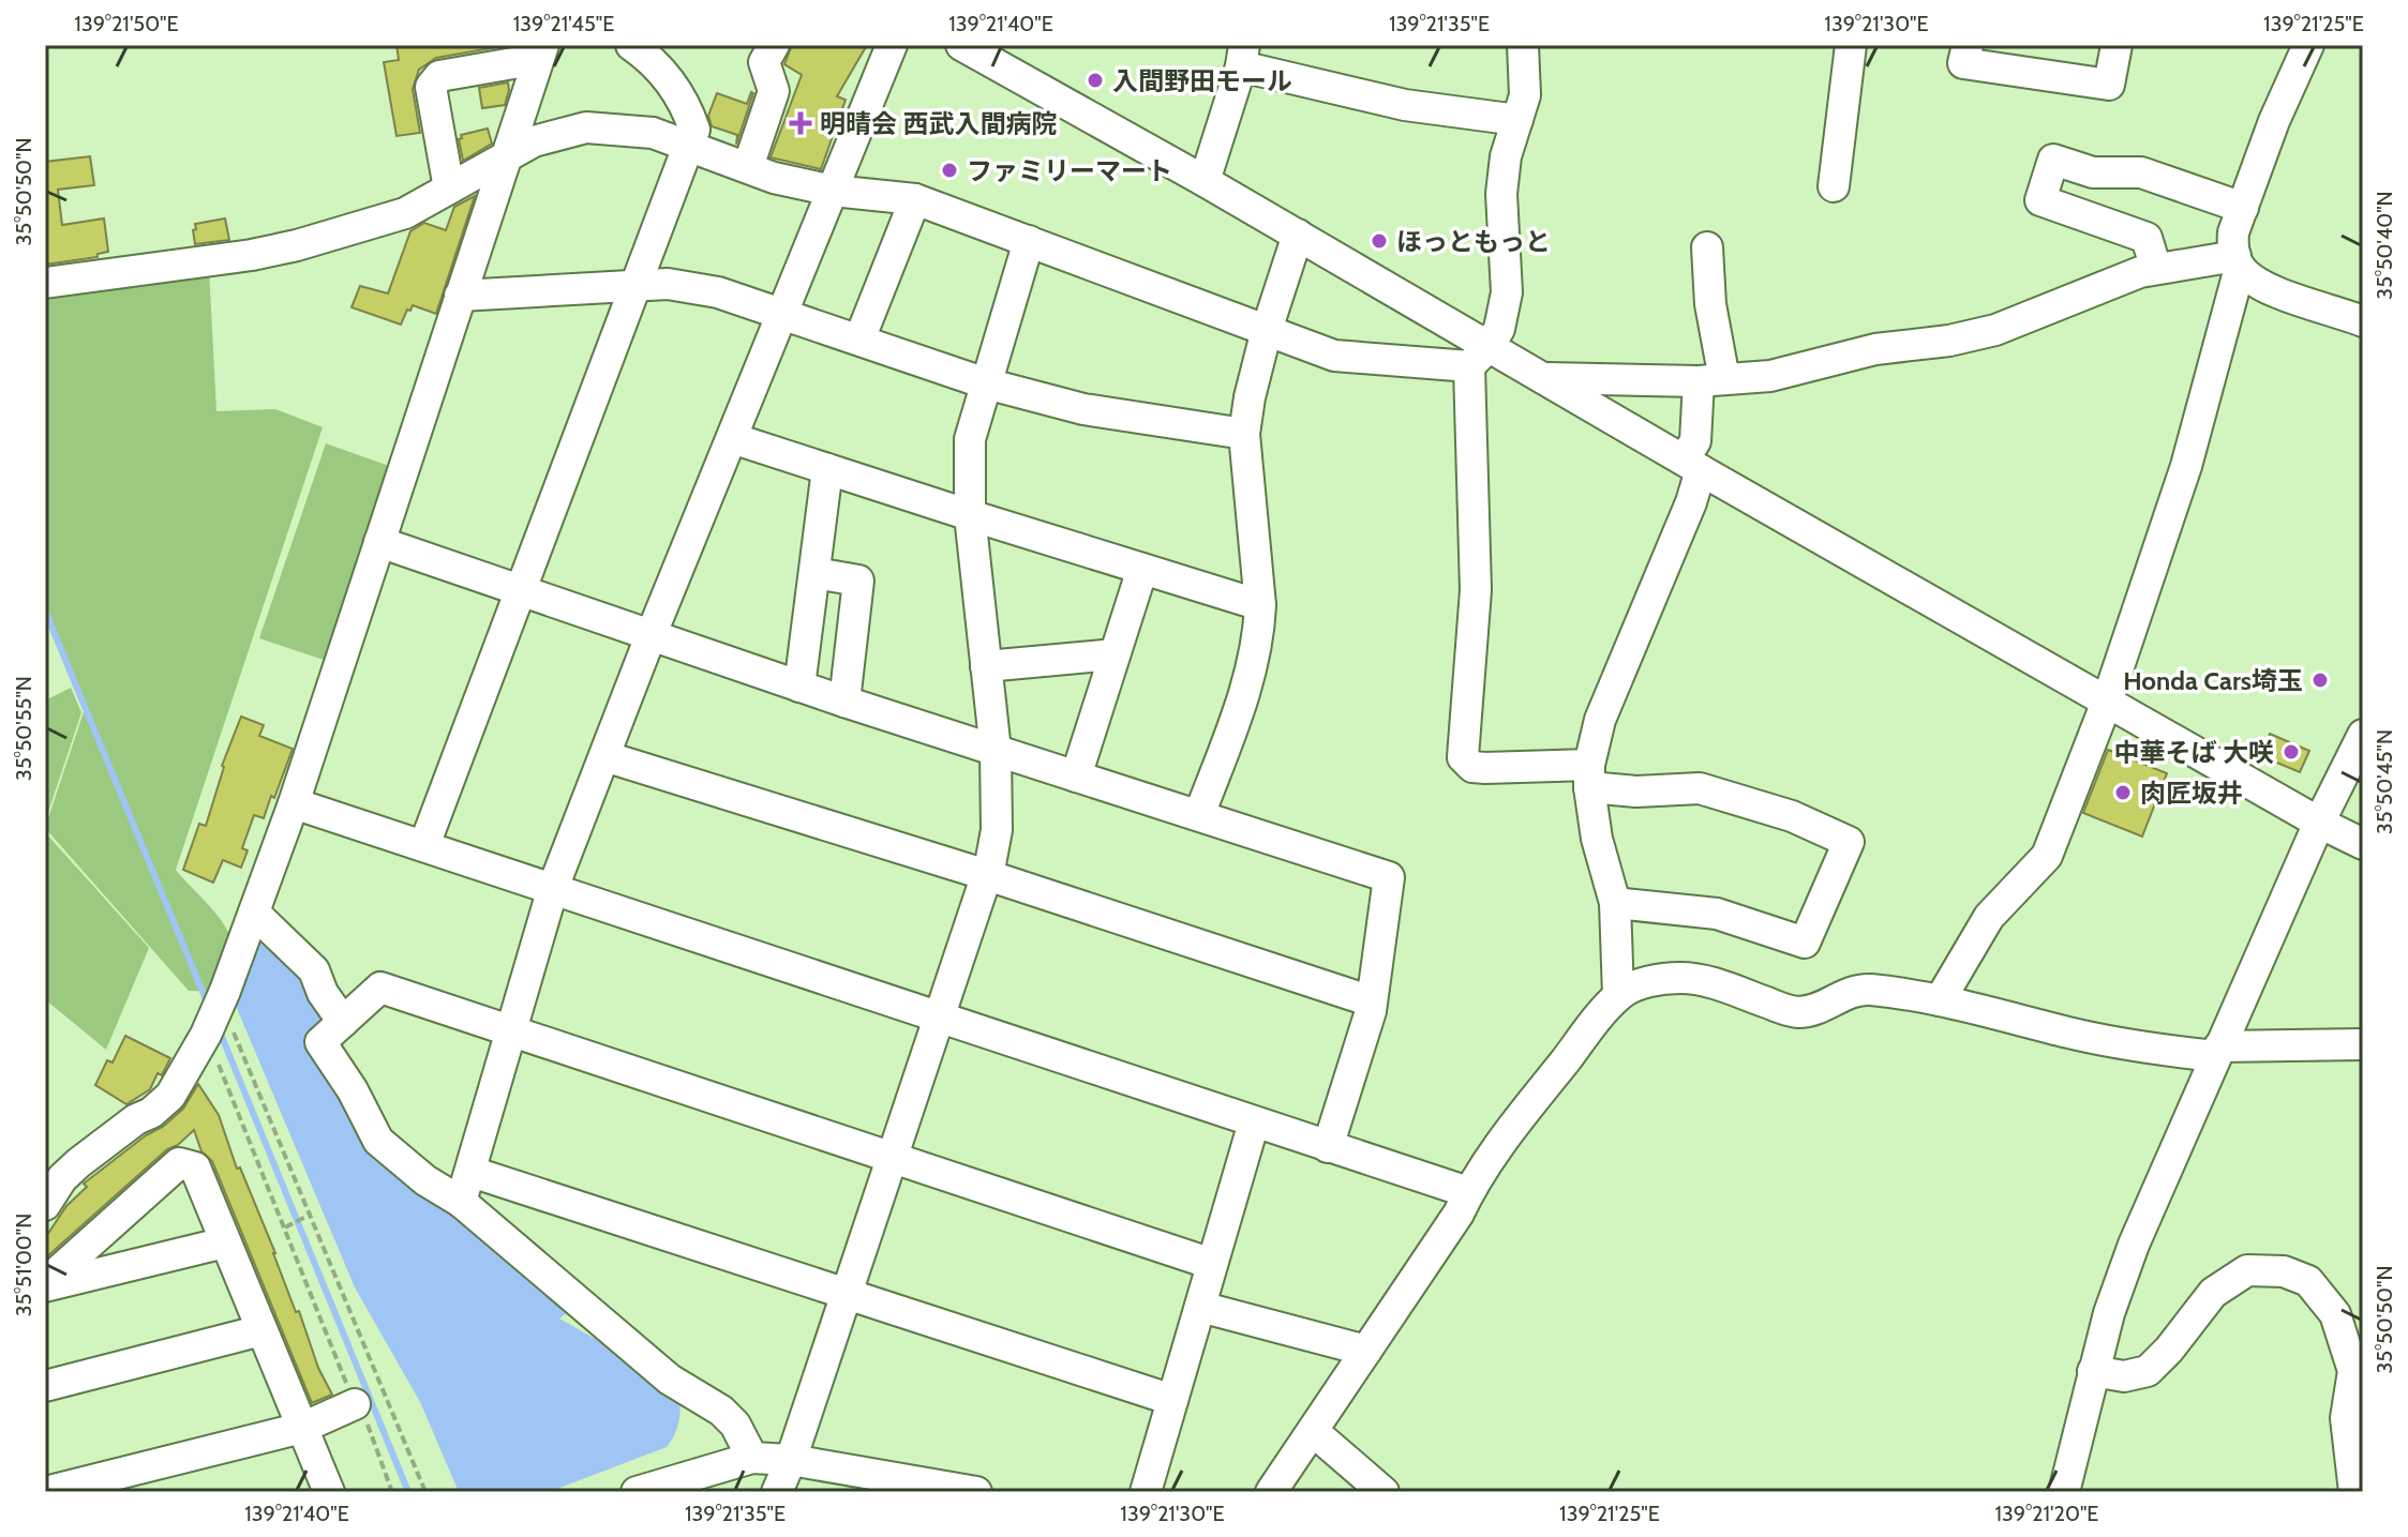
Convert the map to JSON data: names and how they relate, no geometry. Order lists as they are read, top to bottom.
{
  "places": {
    "other": [
      "入間野田モール",
      "ファミリーマート",
      "ほっともっと",
      "Honda Cars埼玉",
      "中華そば 大咲",
      "肉匠坂井"
    ],
    "health": ["明晴会 西武入間病院"]
  },
  "coordinates": [
    "139°21'50\"E",
    "139°21'45\"E",
    "139°21'40\"E",
    "139°21'35\"E",
    "139°21'30\"E",
    "139°21'25\"E",
    "35°50'50\"N",
    "35°50'40\"N",
    "35°50'55\"N",
    "35°50'45\"N",
    "35°51'00\"N",
    "139°21'20\"E"
  ]
}
